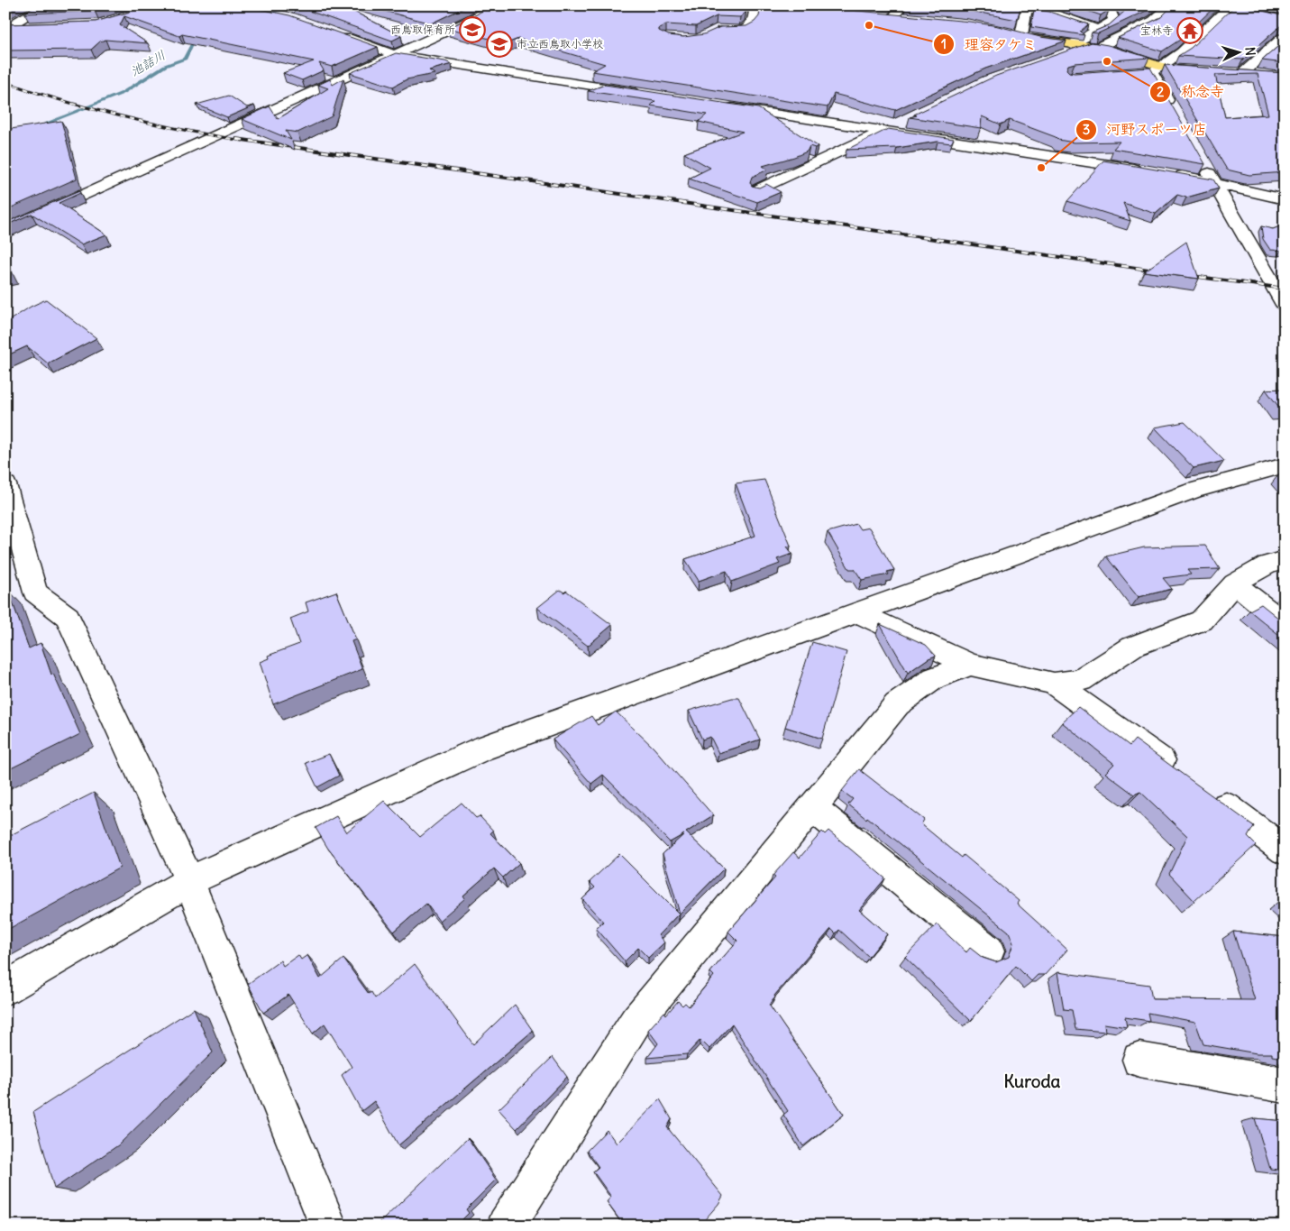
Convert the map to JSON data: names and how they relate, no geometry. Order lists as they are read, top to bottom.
{
  "districts": ["Kuroda"],
  "water": ["池詰川"],
  "places": {
    "other": ["理容タケミ", "称念寺", "河野スポーツ店"],
    "school or university": ["西鳥取保育所", "市立西鳥取小学校"],
    "temple": ["宝林寺"]
  },
  "north": "right"
}
